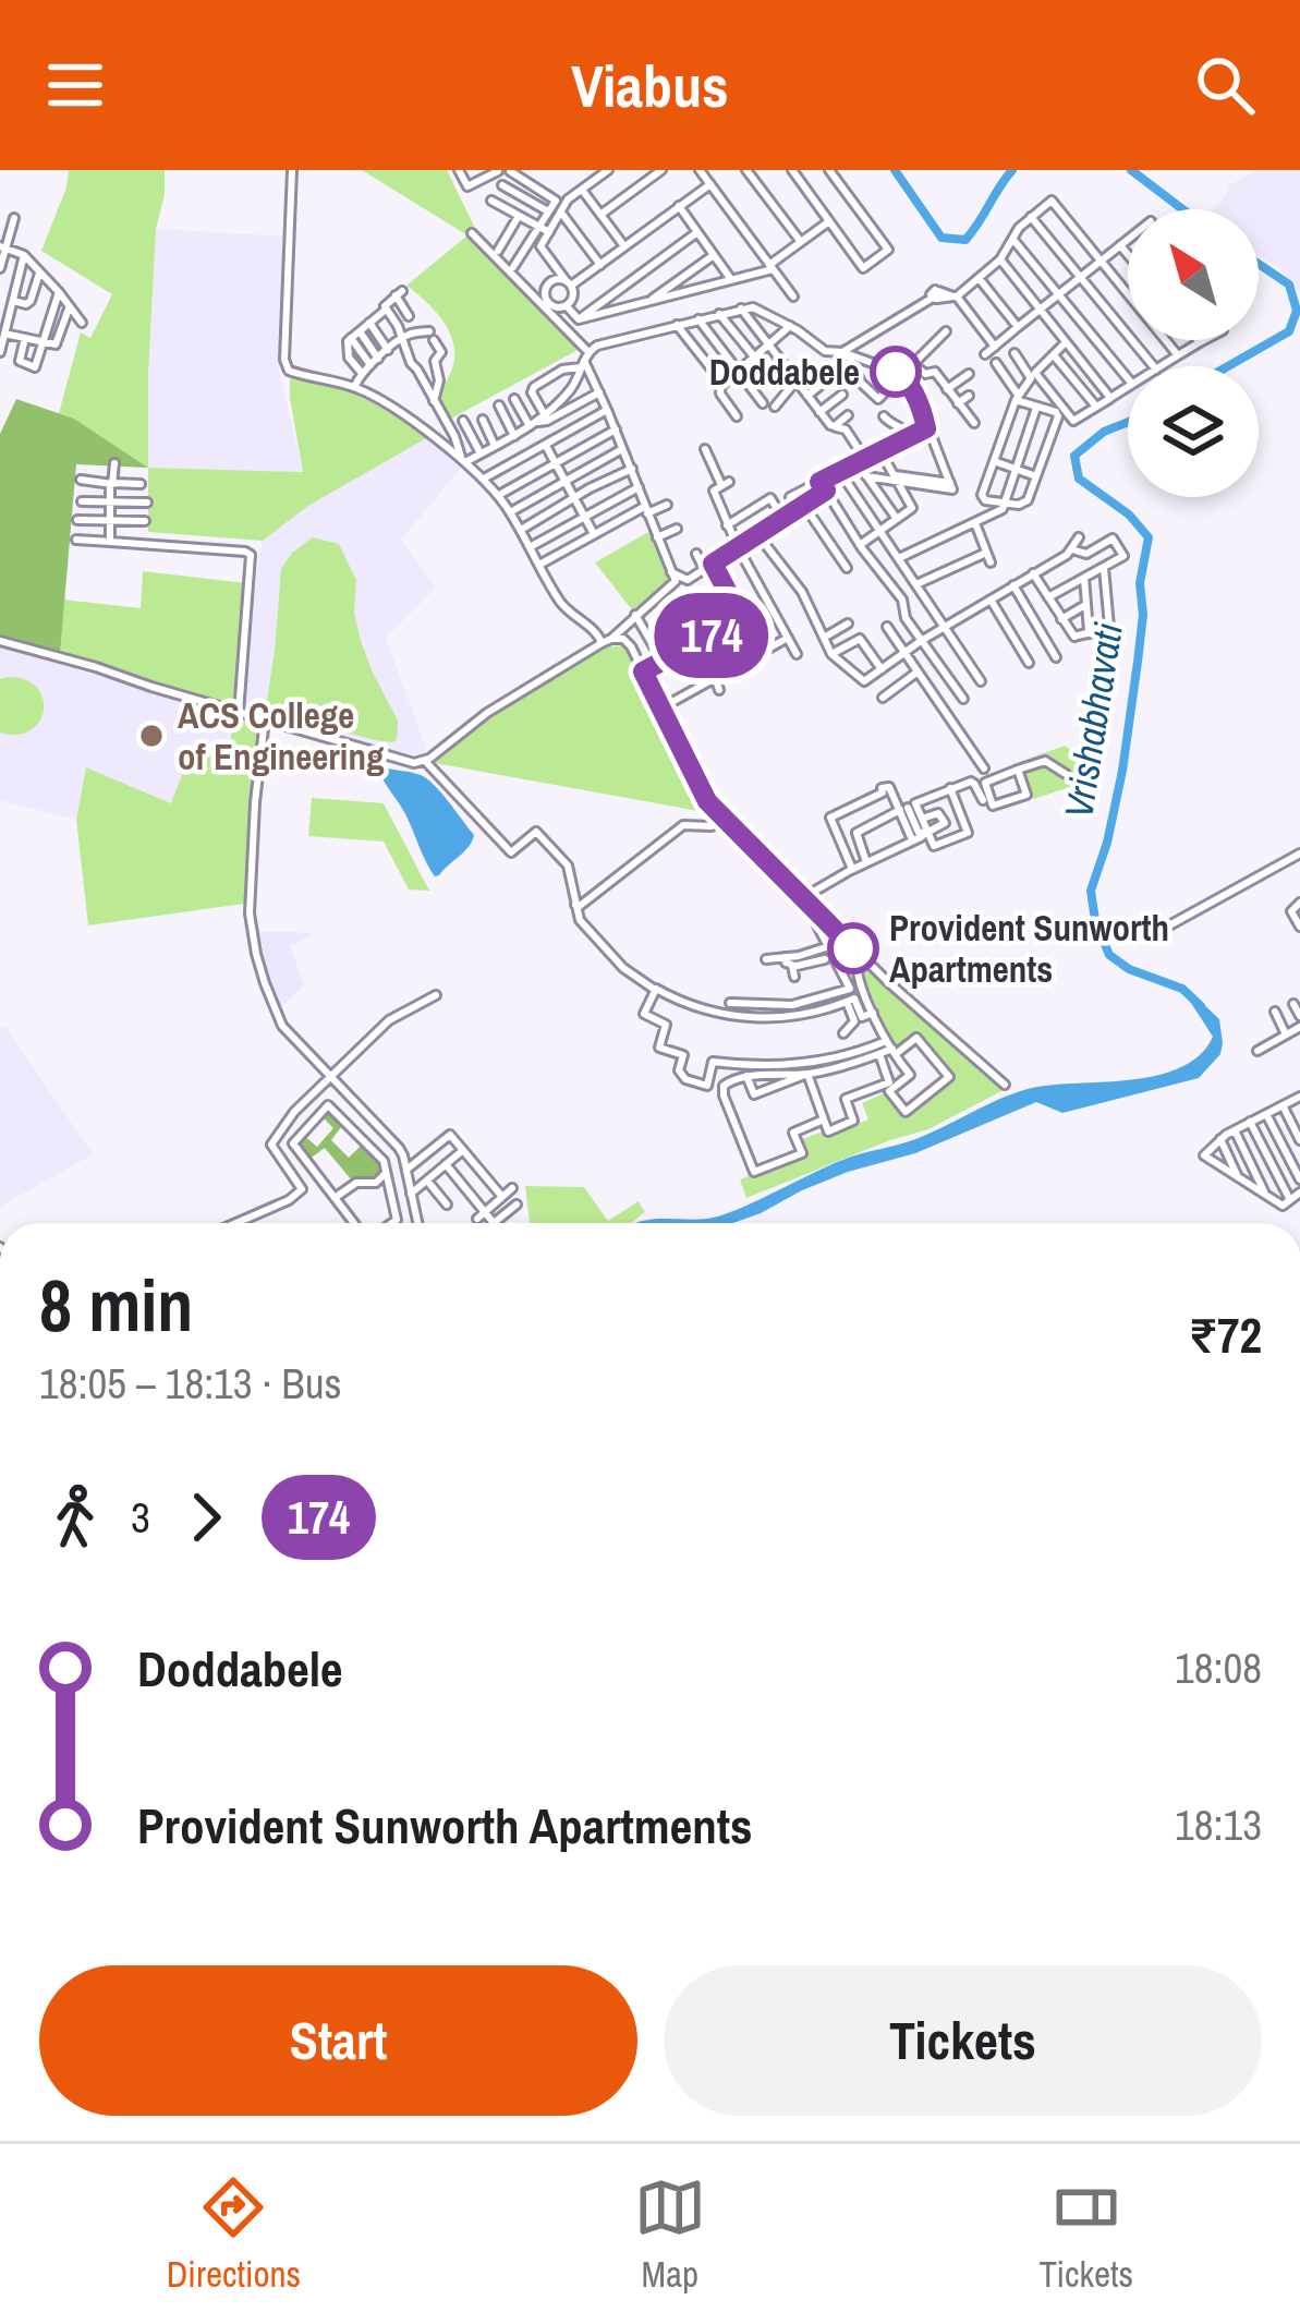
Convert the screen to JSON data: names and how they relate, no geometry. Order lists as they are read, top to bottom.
{
  "water": ["Vrishabhavati"],
  "places": ["Doddabele", "ACS College of Engineering", "Provident Sunworth Apartments"],
  "lines": ["bus line 174"],
  "north": "top left",
  "page": {
    "header": "Viabus",
    "on_map": "174",
    "heading": ["8 min", "18:05 – 18:13 · Bus", "₹72"],
    "legs": ["3", "174"],
    "list": [
      {
        "name": "Doddabele",
        "value": "18:08"
      },
      {
        "name": "Provident Sunworth Apartments",
        "value": "18:13"
      }
    ],
    "buttons": ["Start", "Tickets"],
    "tabs": ["Directions", "Map", "Tickets"]
  }
}
